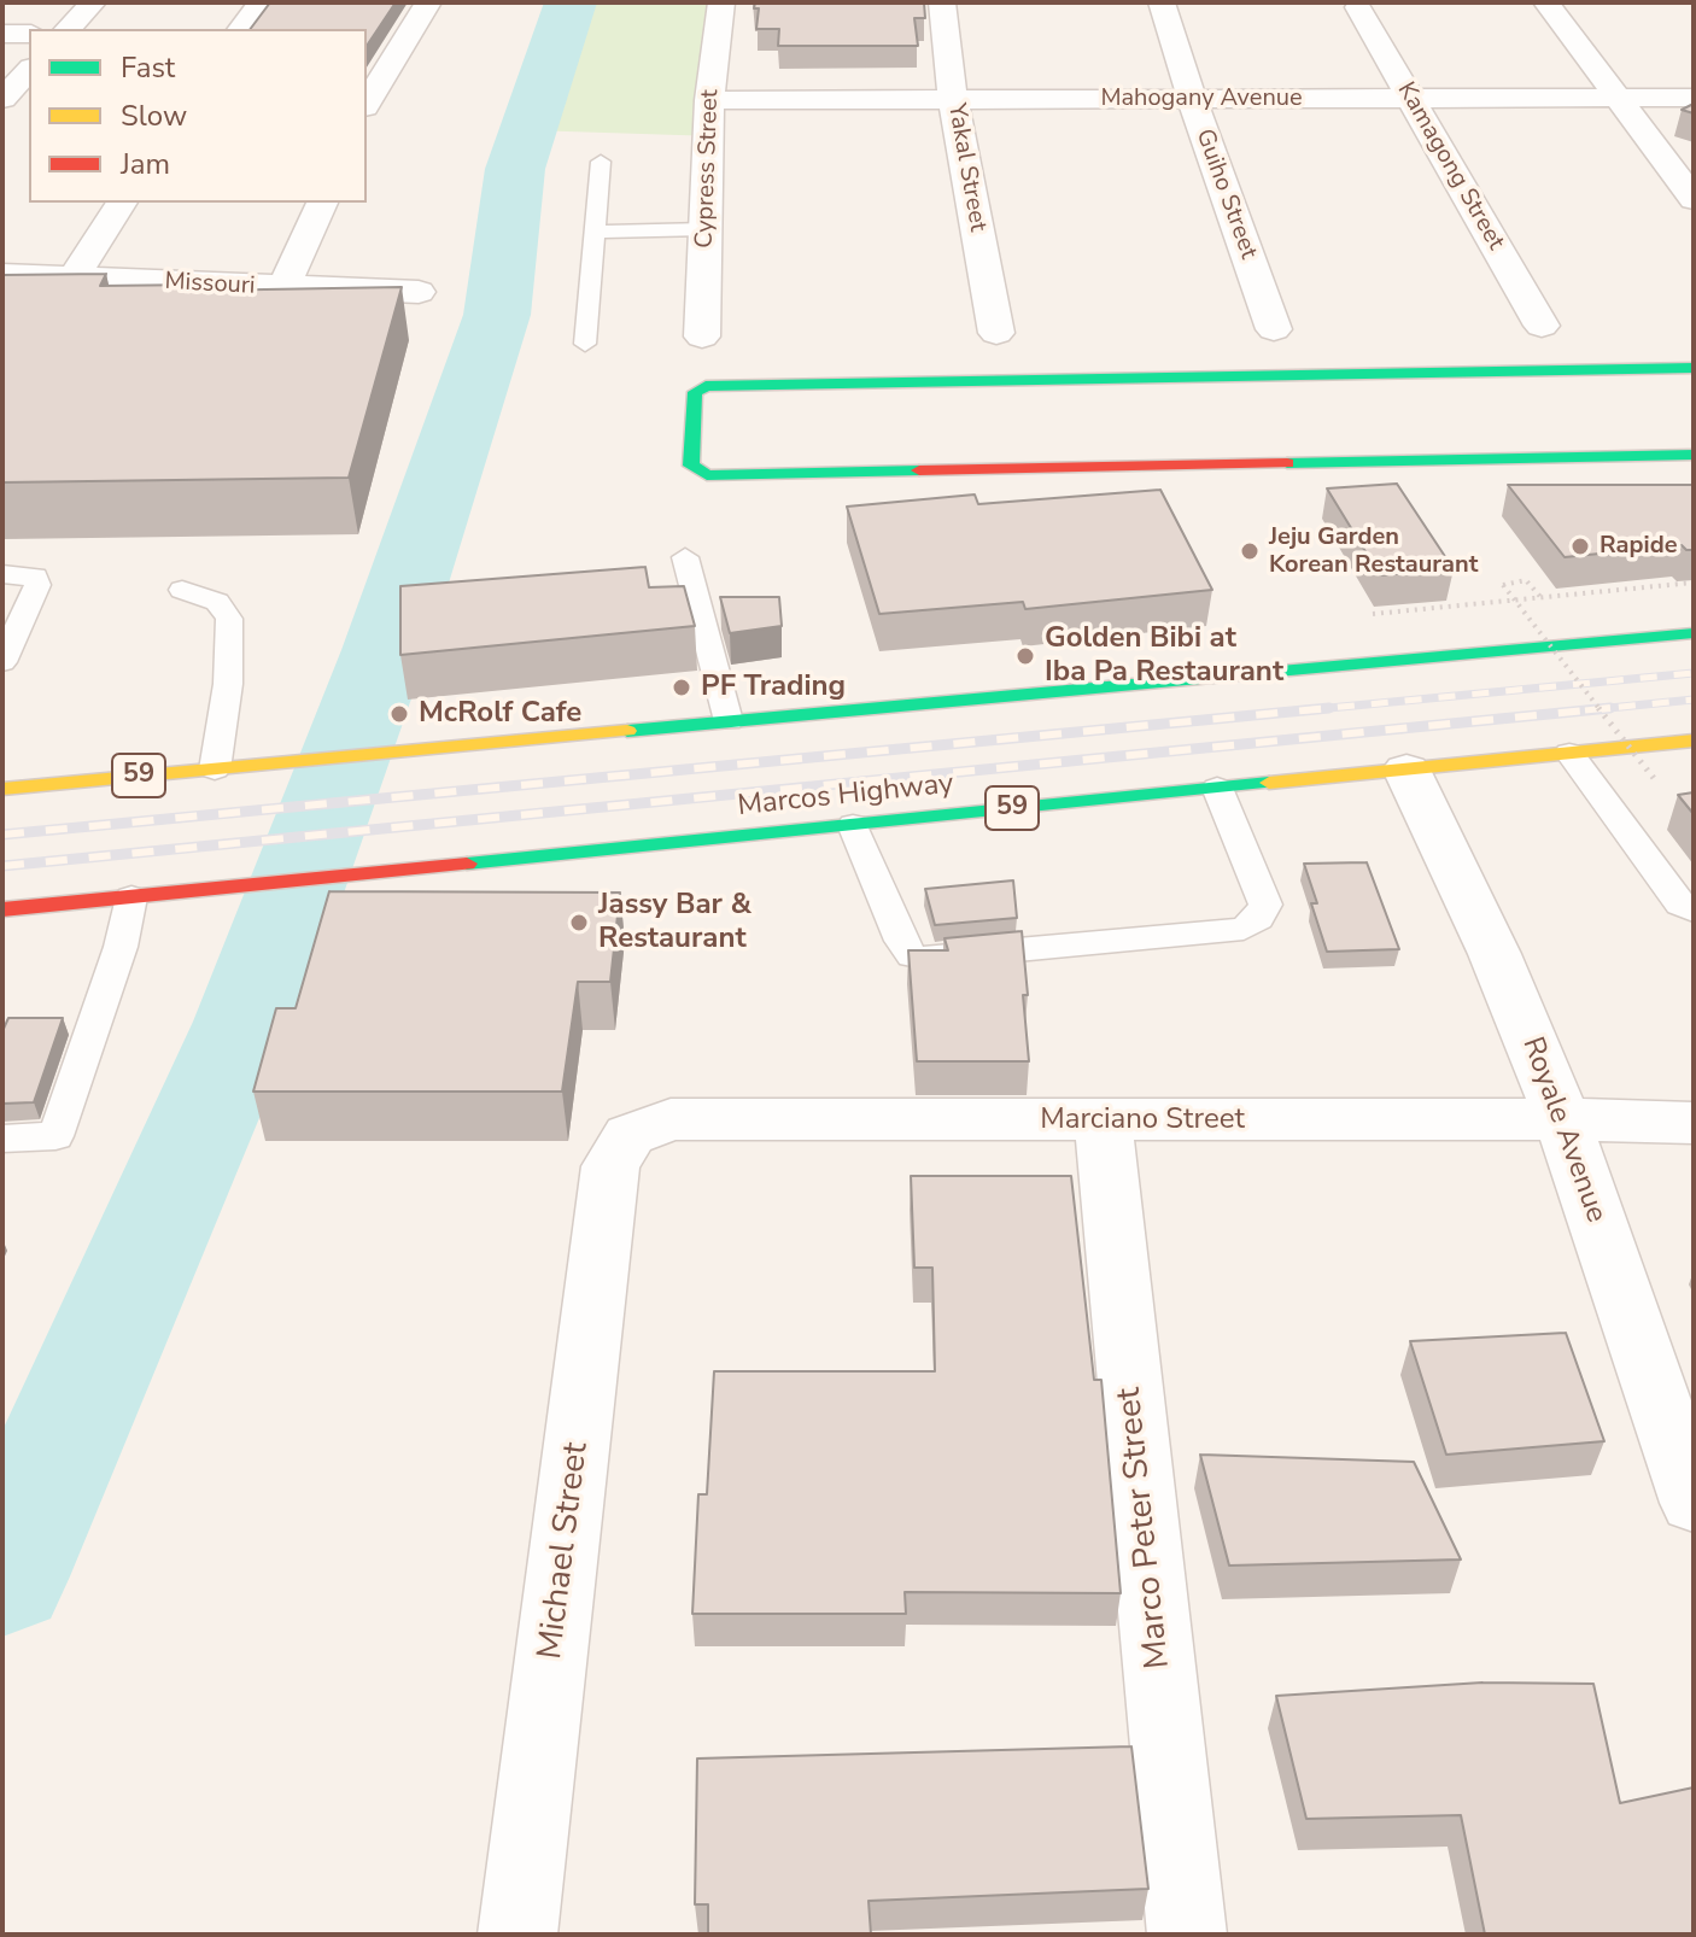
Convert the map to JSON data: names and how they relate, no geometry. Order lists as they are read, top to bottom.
{
  "streets": {
    "main road": ["59", "Marcos Highway"],
    "street": [
      "Mahogany Avenue",
      "Kamagong Street",
      "Yakal Street",
      "Cypress Street",
      "Guiho Street",
      "Missouri",
      "Marciano Street",
      "Royale Avenue",
      "Marco Peter Street",
      "Michael Street"
    ]
  },
  "crossings": [
    ["Mahogany Avenue", "Kamagong Street"],
    ["Mahogany Avenue", "Yakal Street"],
    ["Mahogany Avenue", "Cypress Street"],
    ["Mahogany Avenue", "Guiho Street"],
    ["Marcos Highway", "Royale Avenue"],
    ["Marciano Street", "Royale Avenue"],
    ["Marciano Street", "Marco Peter Street"],
    ["Marciano Street", "Michael Street"]
  ],
  "places": [
    "Rapide",
    "Jeju Garden Korean Restaurant",
    "Golden Bibi at Iba Pa Restaurant",
    "PF Trading",
    "McRolf Cafe",
    "Jassy Bar & Restaurant"
  ],
  "legend": ["Fast", "Slow", "Jam"]
}
